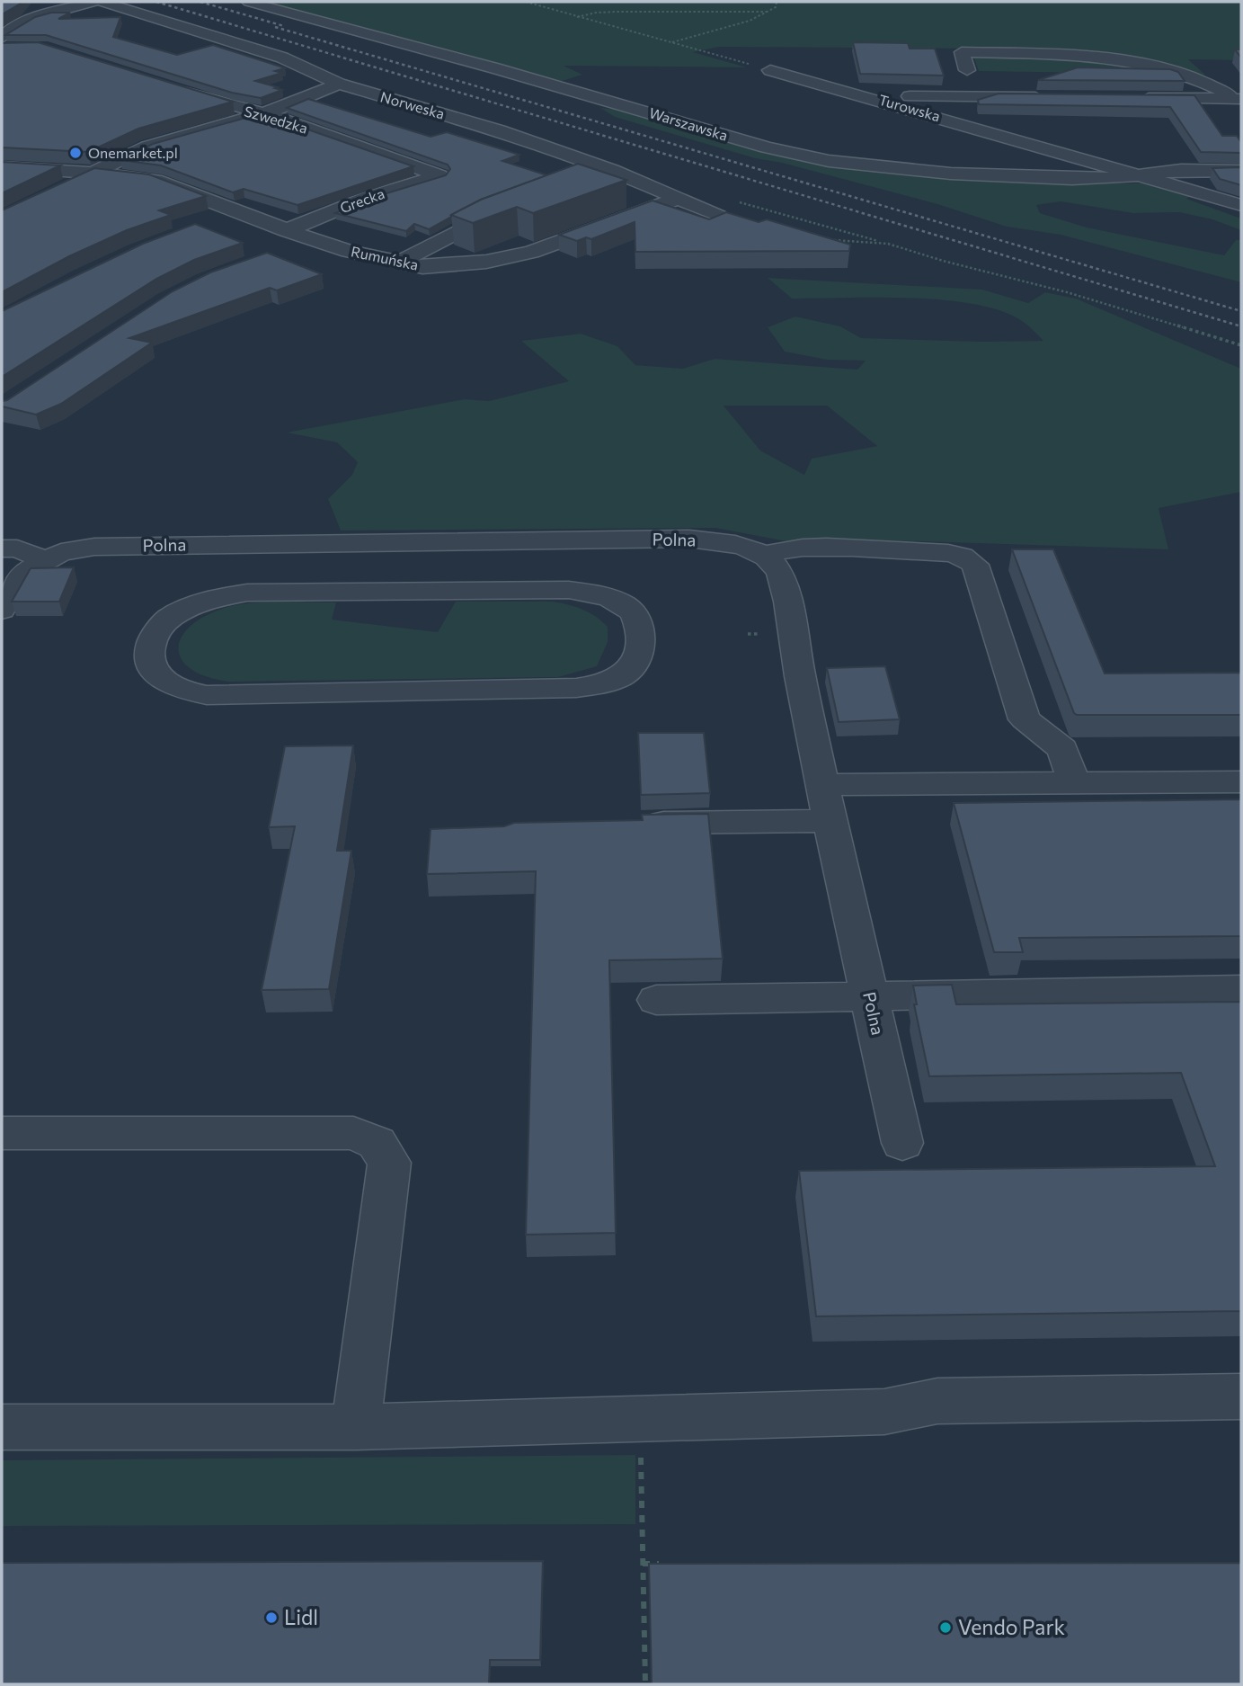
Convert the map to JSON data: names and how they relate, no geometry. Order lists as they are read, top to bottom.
{
  "streets": {
    "street": [
      "Norweska",
      "Turowska",
      "Szwedzka",
      "Warszawska",
      "Grecka",
      "Rumuńska",
      "Polna"
    ]
  },
  "crossings": [
    ["Norweska", "Rumuńska"],
    ["Turowska", "Warszawska"],
    ["Szwedzka", "Grecka"],
    ["Grecka", "Rumuńska"]
  ],
  "places": ["Onemarket.pl", "Lidl", "Vendo Park"]
}
